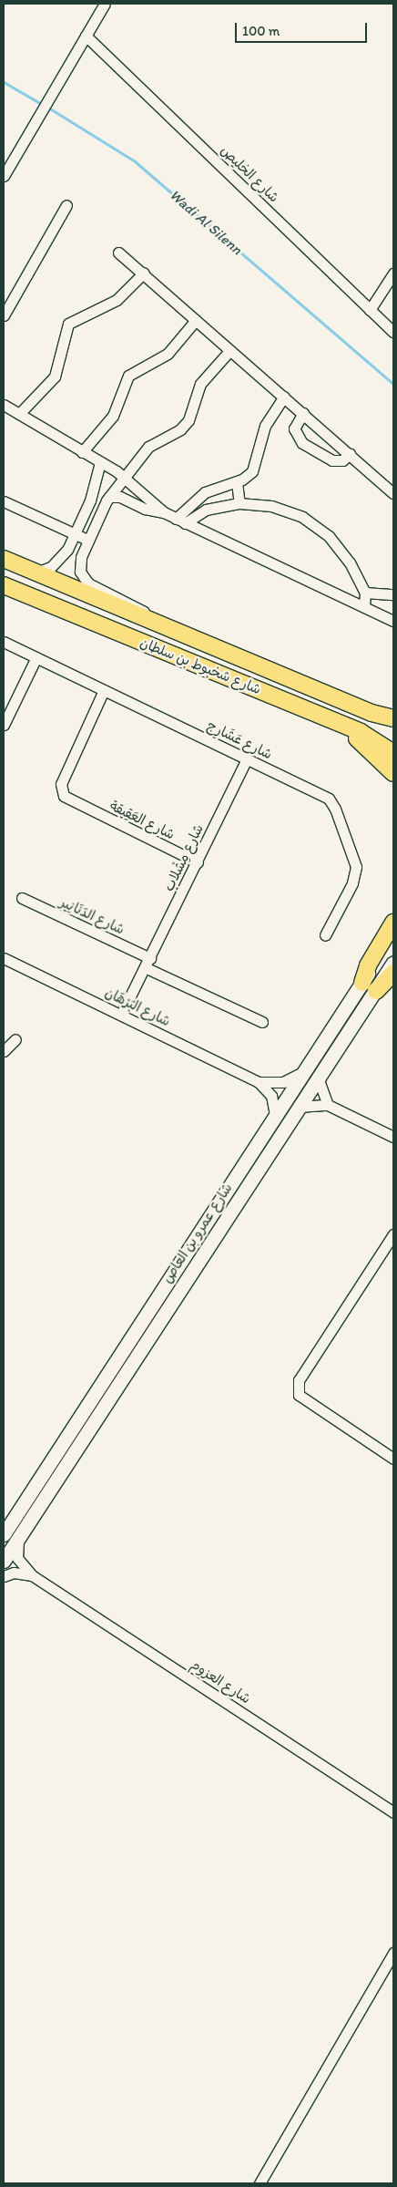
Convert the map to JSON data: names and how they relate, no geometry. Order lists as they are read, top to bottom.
{
  "streets": {
    "main road": ["شارع شخبوط بن سلطان", "شارع عمرو بن العاص"],
    "street": [
      "شارع الخليص",
      "شارع عَشَارِج",
      "شارع العَقِيقة",
      "شارع مِشْلاب",
      "شارع الدَنَانِير",
      "شارع البُرْهَان",
      "شارع العزوم"
    ]
  },
  "crossings": [
    ["شارع عَشَارِج", "شارع العَقِيقة"],
    ["شارع عَشَارِج", "شارع مِشْلاب"],
    ["شارع العَقِيقة", "شارع مِشْلاب"],
    ["شارع مِشْلاب", "شارع الدَنَانِير"],
    ["شارع مِشْلاب", "شارع البُرْهَان"],
    ["شارع البُرْهَان", "شارع عمرو بن العاص"],
    ["شارع عمرو بن العاص", "شارع العزوم"]
  ],
  "water": ["Wadi Al Silenn"],
  "scale_bar": "100 m"
}
